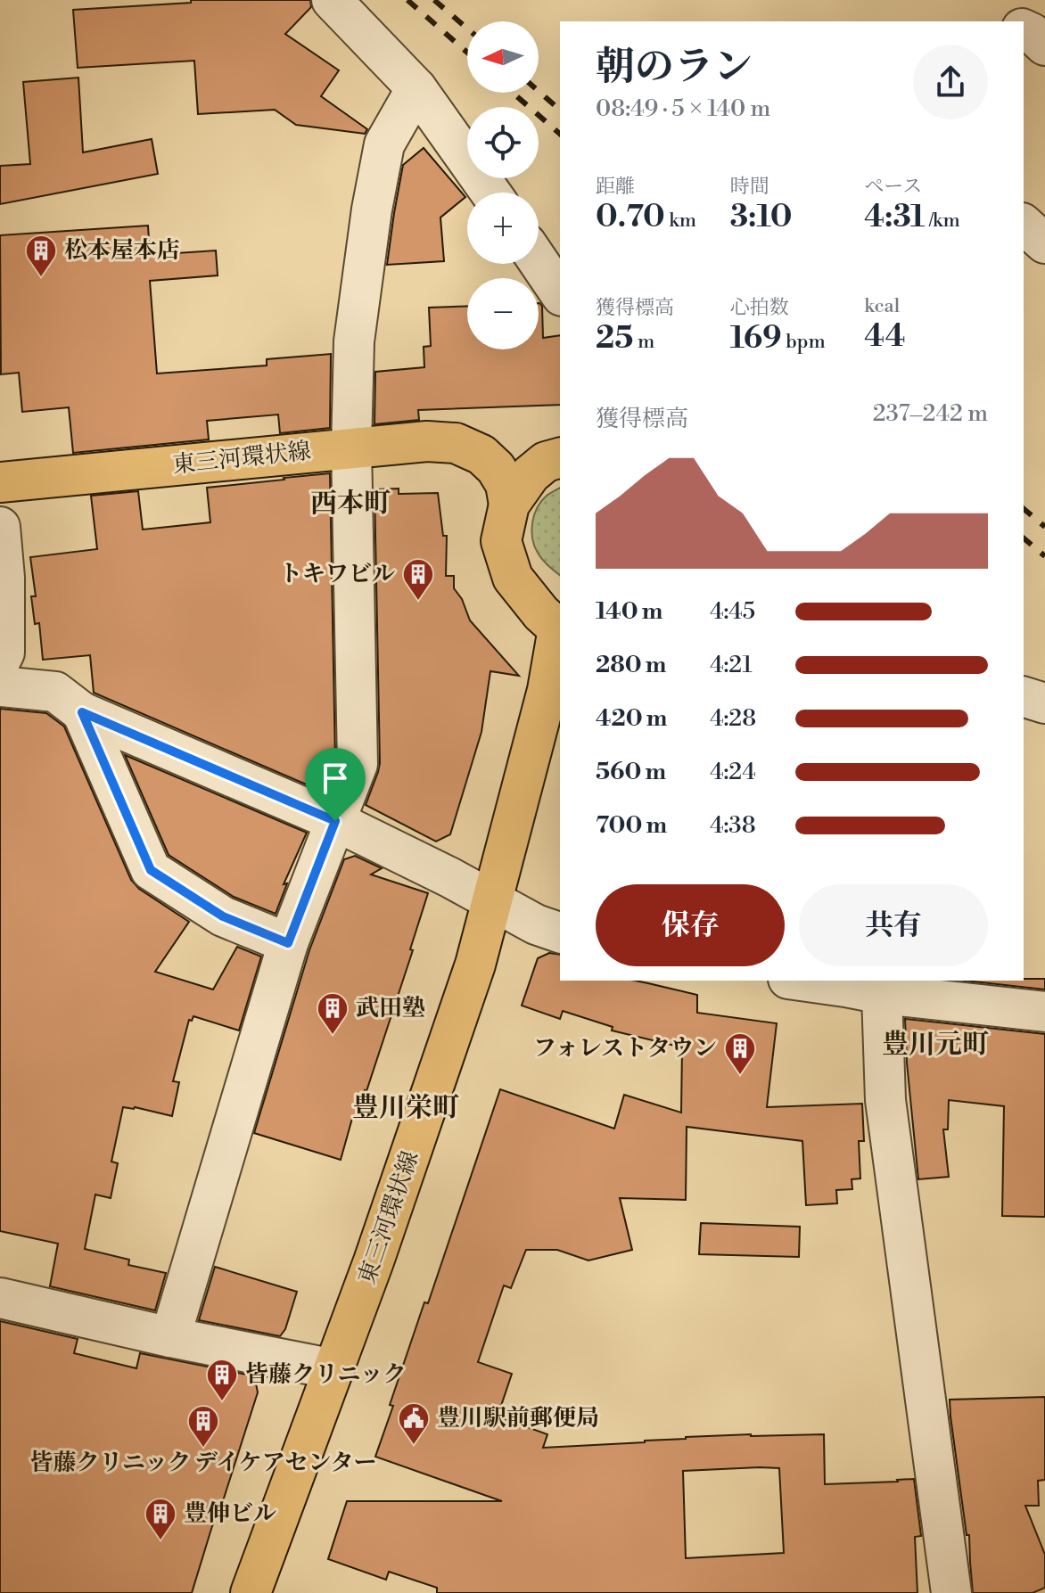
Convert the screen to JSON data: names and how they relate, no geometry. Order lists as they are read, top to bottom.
{
  "streets": {
    "main road": ["東三河環状線"]
  },
  "districts": ["西本町", "豊川元町", "豊川栄町"],
  "places": {
    "building": [
      "松本屋本店",
      "トキワビル",
      "武田塾",
      "フォレストタウン",
      "皆藤クリニック",
      "皆藤クリニック デイケアセンター",
      "豊伸ビル"
    ],
    "public building": ["豊川駅前郵便局"]
  },
  "north": "left",
  "page": {
    "map_buttons": ["+", "−"],
    "heading": ["朝のラン", "08:49 · 5 × 140 m"],
    "stats": [
      ["距離", "0.70 km"],
      ["時間", "3:10"],
      ["ペース", "4:31 /km"],
      ["獲得標高", "25 m"],
      ["心拍数", "169 bpm"],
      ["kcal", "44"]
    ],
    "chart": ["獲得標高", "237–242 m"],
    "list": [
      {
        "name": "140 m",
        "note": "4:45"
      },
      {
        "name": "280 m",
        "note": "4:21"
      },
      {
        "name": "420 m",
        "note": "4:28"
      },
      {
        "name": "560 m",
        "note": "4:24"
      },
      {
        "name": "700 m",
        "note": "4:38"
      }
    ],
    "buttons": ["保存", "共有"]
  }
}
